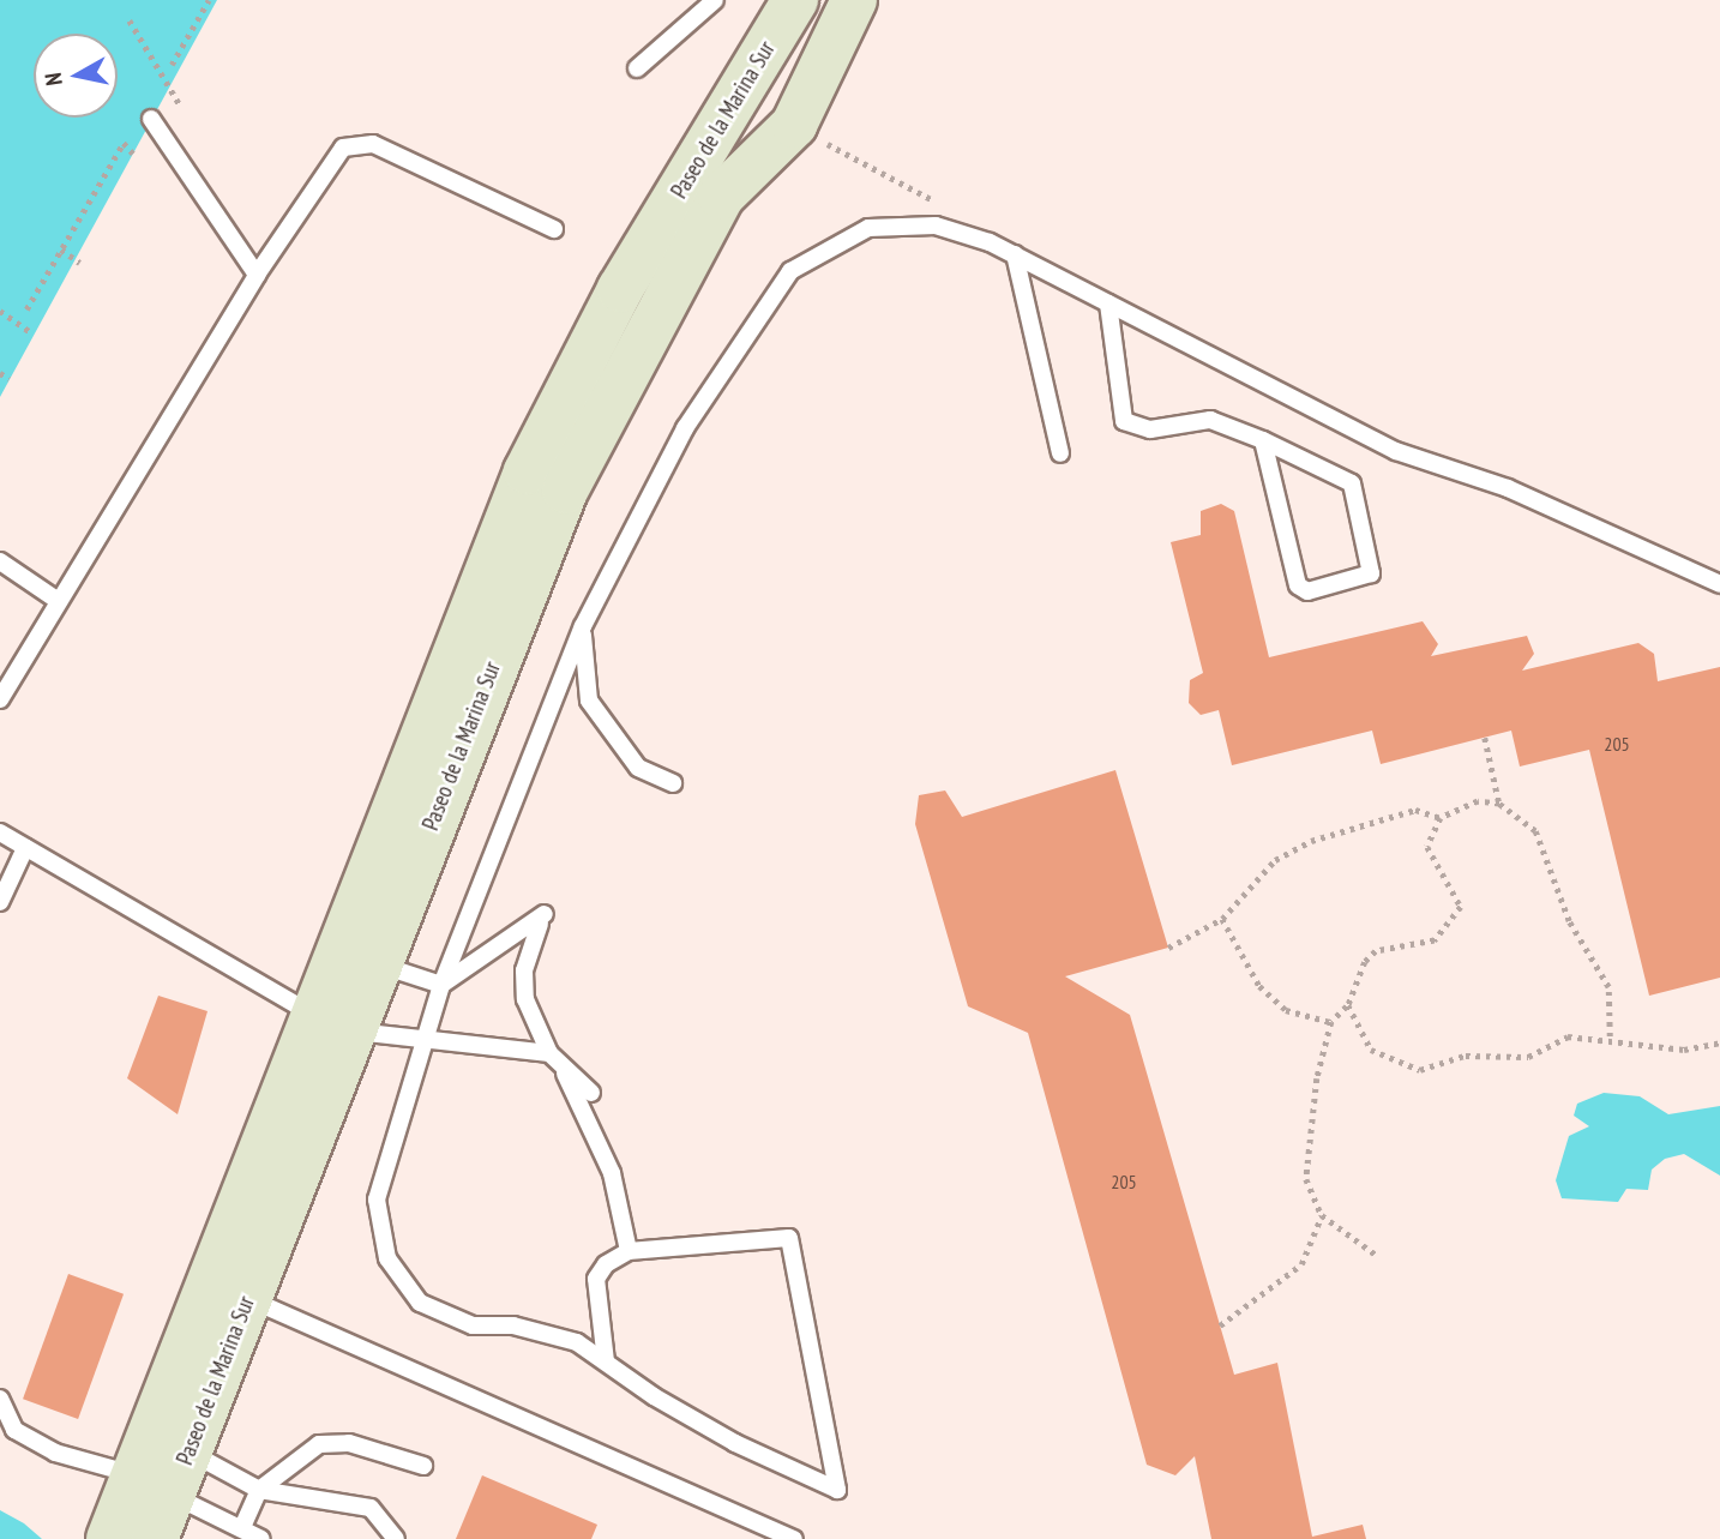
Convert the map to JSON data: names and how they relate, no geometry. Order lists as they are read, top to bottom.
{
  "streets": {
    "street": ["Paseo de la Marina Sur"]
  },
  "house_numbers": ["205", "205"],
  "north": "left"
}
